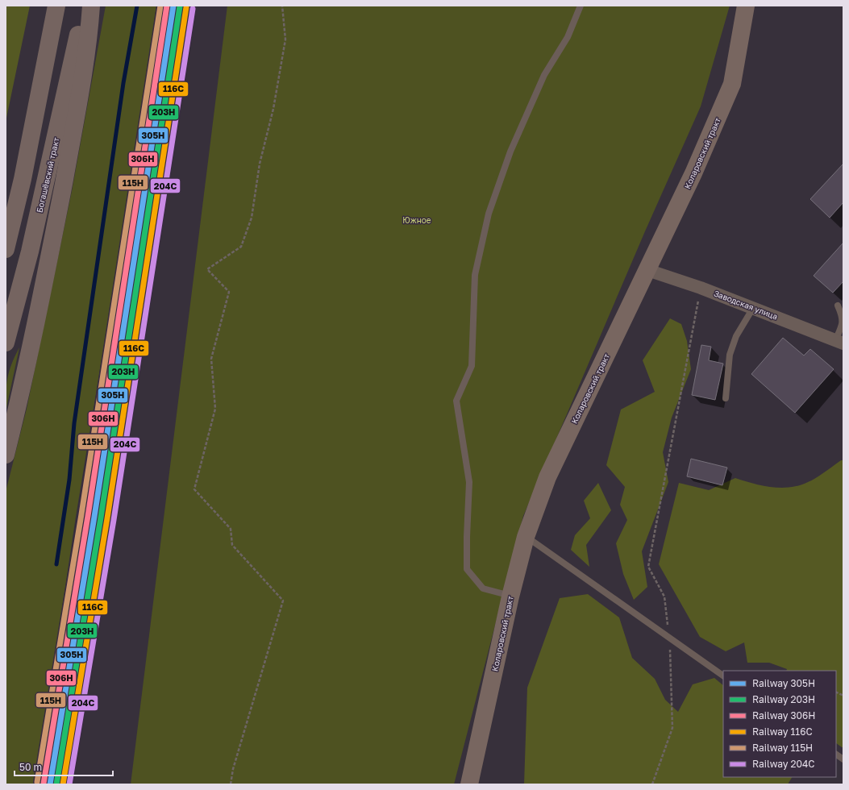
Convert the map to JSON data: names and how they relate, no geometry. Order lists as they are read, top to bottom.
{
  "streets": {
    "main road": ["Коларовский тракт", "Богашёвский тракт"],
    "street": ["Заводская улица"]
  },
  "crossings": [
    ["Коларовский тракт", "Заводская улица"]
  ],
  "parks": ["Южное"],
  "lines": [
    "rail line 305Н",
    "rail line 306Н",
    "rail line 115Н",
    "rail line 203Н",
    "rail line 116С",
    "rail line 204С"
  ],
  "legend": [
    "Railway 305Н",
    "Railway 203Н",
    "Railway 306Н",
    "Railway 116С",
    "Railway 115Н",
    "Railway 204С"
  ],
  "scale_bar": "50 m"
}
